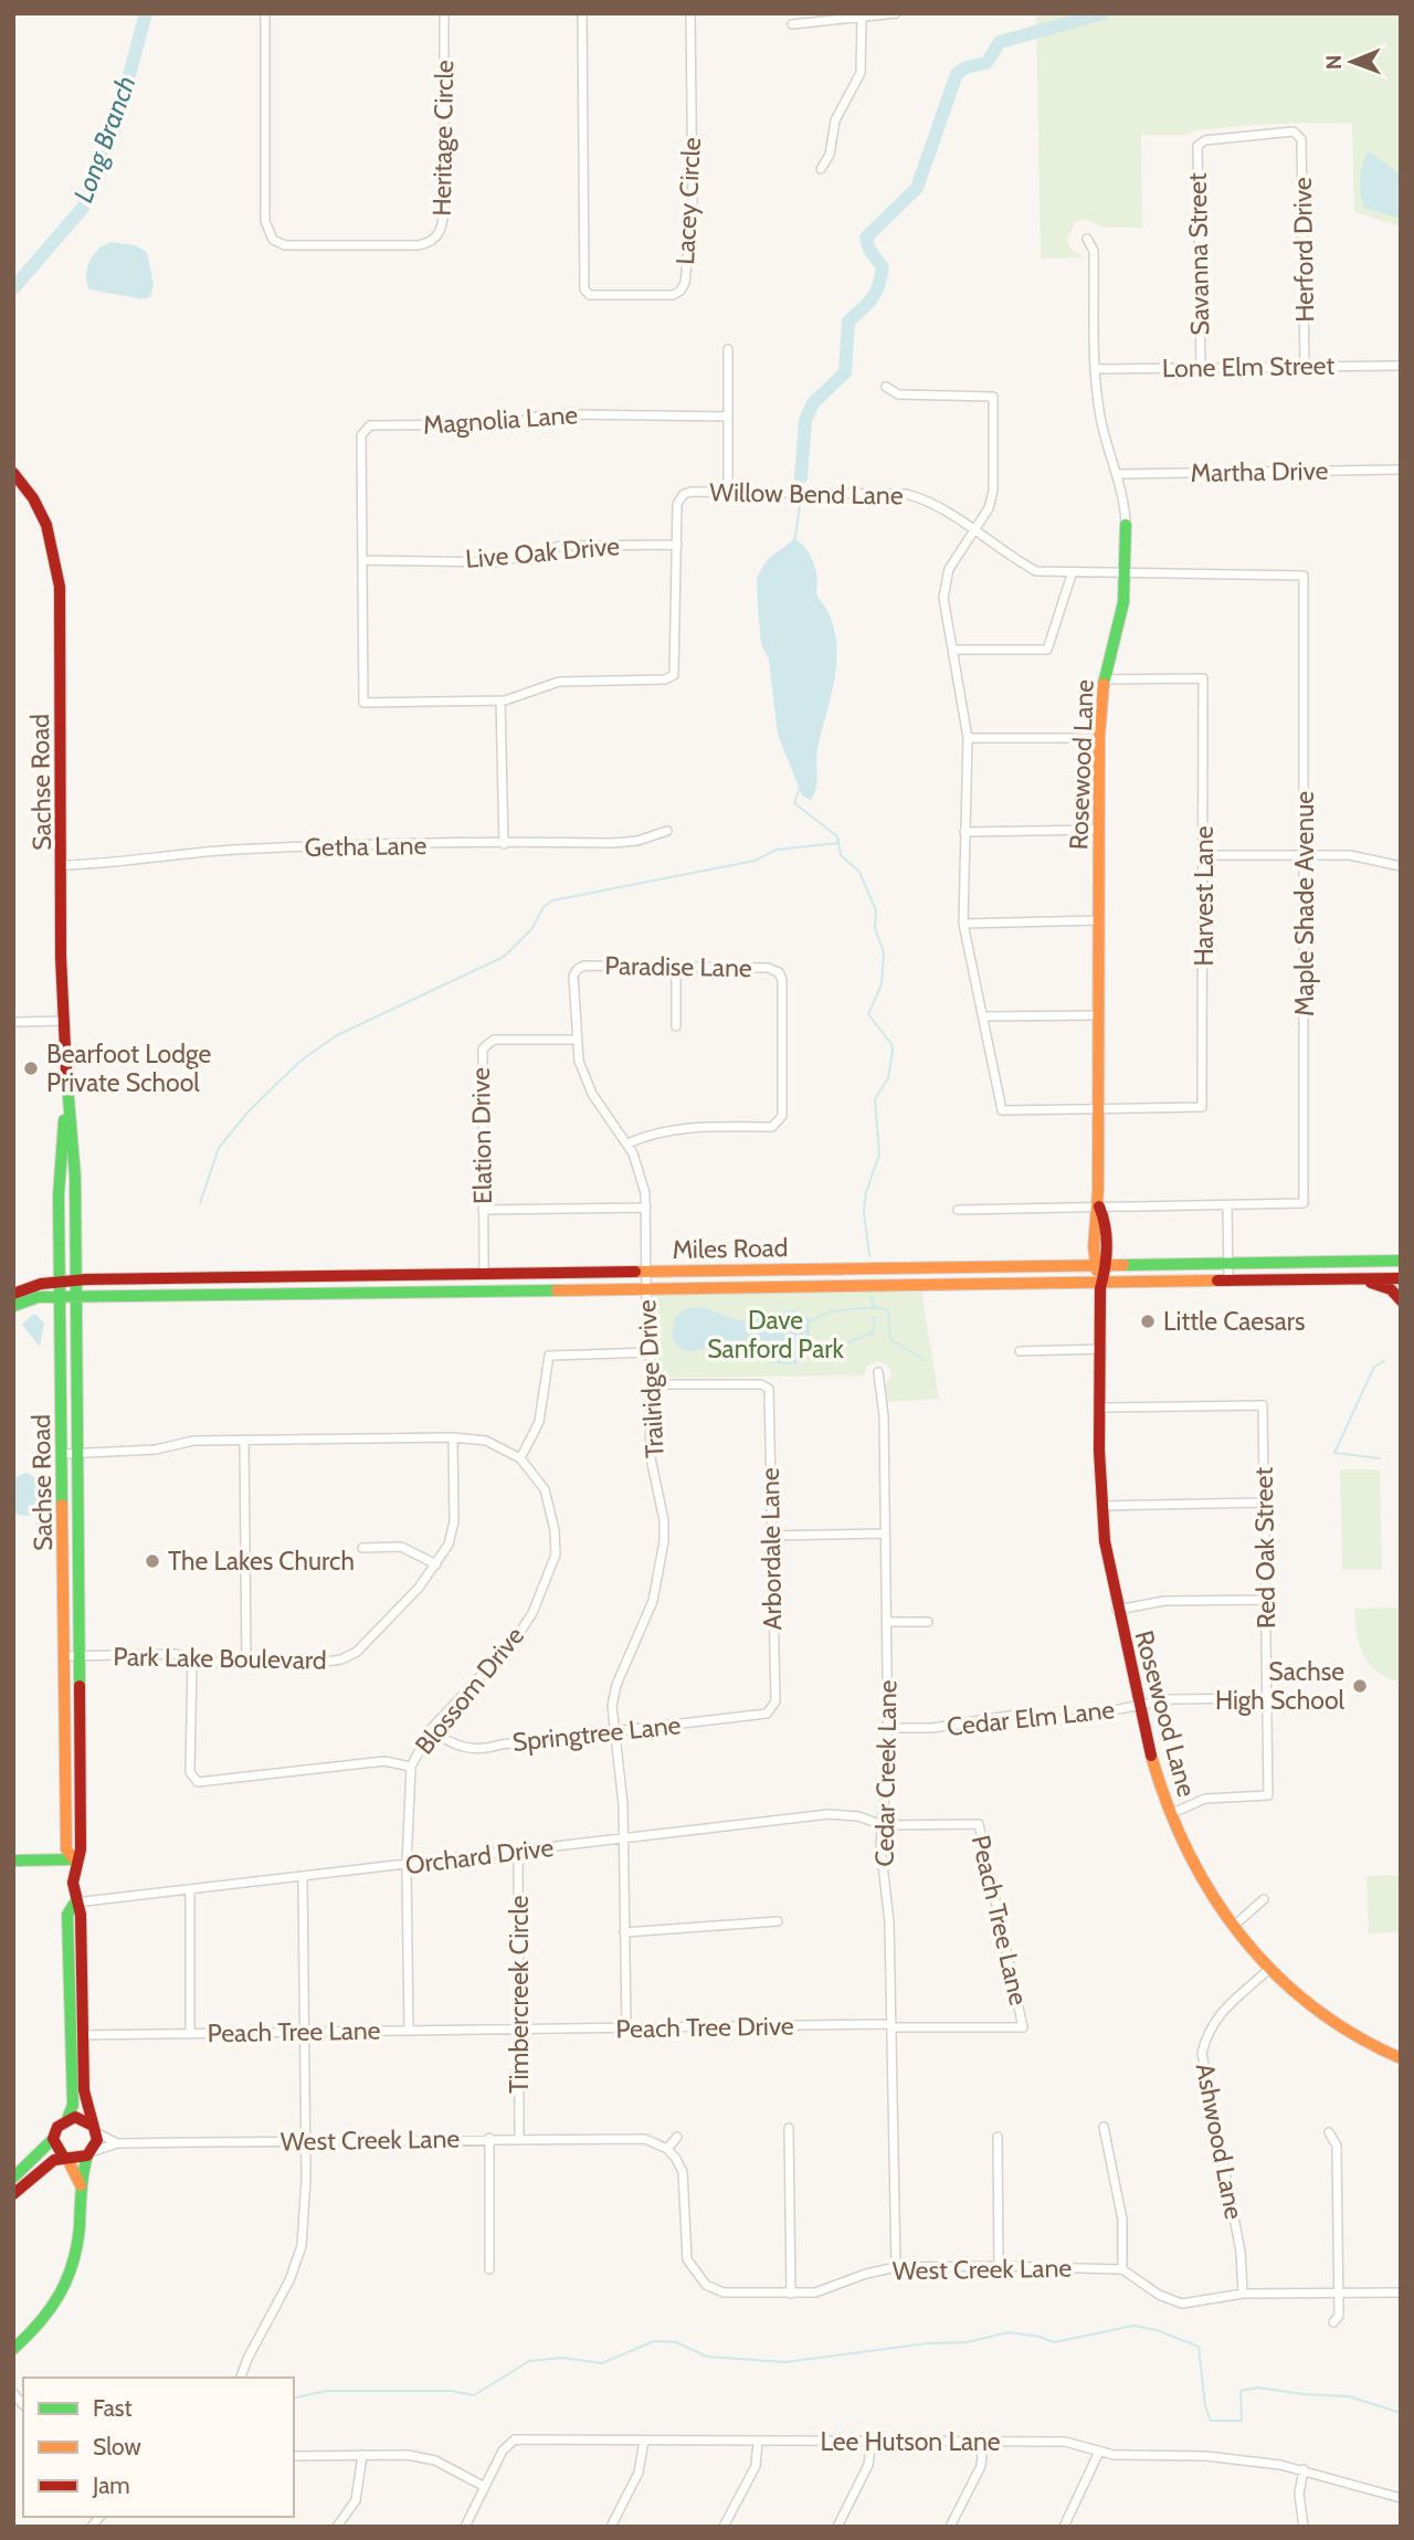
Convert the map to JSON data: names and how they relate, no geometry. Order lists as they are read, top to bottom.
{
  "streets": {
    "main road": ["Rosewood Lane", "Sachse Road", "Miles Road"],
    "street": [
      "Heritage Circle",
      "Lacey Circle",
      "Herford Drive",
      "Savanna Street",
      "Lone Elm Street",
      "Magnolia Lane",
      "Martha Drive",
      "Willow Bend Lane",
      "Live Oak Drive",
      "Getha Lane",
      "Harvest Lane",
      "Maple Shade Avenue",
      "Paradise Lane",
      "Elation Drive",
      "Trailridge Drive",
      "Red Oak Street",
      "Arbordale Lane",
      "Park Lake Boulevard",
      "Blossom Drive",
      "Cedar Elm Lane",
      "Springtree Lane",
      "Cedar Creek Lane",
      "Orchard Drive",
      "Peach Tree Lane",
      "Timbercreek Circle",
      "Peach Tree Drive",
      "West Creek Lane",
      "Ashwood Lane",
      "Lee Hutson Lane"
    ]
  },
  "crossings": [
    ["Herford Drive", "Savanna Street"],
    ["Herford Drive", "Lone Elm Street"],
    ["Savanna Street", "Lone Elm Street"],
    ["Lone Elm Street", "Rosewood Lane"],
    ["Magnolia Lane", "Willow Bend Lane"],
    ["Magnolia Lane", "Live Oak Drive"],
    ["Martha Drive", "Rosewood Lane"],
    ["Willow Bend Lane", "Live Oak Drive"],
    ["Willow Bend Lane", "Rosewood Lane"],
    ["Willow Bend Lane", "Maple Shade Avenue"],
    ["Rosewood Lane", "Harvest Lane"],
    ["Rosewood Lane", "Maple Shade Avenue"],
    ["Rosewood Lane", "Miles Road"],
    ["Rosewood Lane", "Red Oak Street"],
    ["Rosewood Lane", "Cedar Elm Lane"],
    ["Rosewood Lane", "Ashwood Lane"],
    ["Sachse Road", "Getha Lane"],
    ["Sachse Road", "Miles Road"],
    ["Sachse Road", "Park Lake Boulevard"],
    ["Sachse Road", "Blossom Drive"],
    ["Sachse Road", "Orchard Drive"],
    ["Sachse Road", "Peach Tree Lane"],
    ["Sachse Road", "West Creek Lane"],
    ["Paradise Lane", "Trailridge Drive"],
    ["Elation Drive", "Miles Road"],
    ["Elation Drive", "Trailridge Drive"],
    ["Miles Road", "Trailridge Drive"],
    ["Trailridge Drive", "Arbordale Lane"],
    ["Trailridge Drive", "Springtree Lane"],
    ["Trailridge Drive", "Orchard Drive"],
    ["Trailridge Drive", "Peach Tree Drive"],
    ["Red Oak Street", "Cedar Elm Lane"],
    ["Arbordale Lane", "Springtree Lane"],
    ["Park Lake Boulevard", "Blossom Drive"],
    ["Blossom Drive", "Springtree Lane"],
    ["Blossom Drive", "Orchard Drive"],
    ["Blossom Drive", "Peach Tree Lane"],
    ["Cedar Elm Lane", "Cedar Creek Lane"],
    ["Cedar Creek Lane", "Orchard Drive"],
    ["Cedar Creek Lane", "Peach Tree Lane"],
    ["Cedar Creek Lane", "Peach Tree Drive"],
    ["Cedar Creek Lane", "West Creek Lane"],
    ["Orchard Drive", "Peach Tree Lane"],
    ["Orchard Drive", "Timbercreek Circle"],
    ["Peach Tree Lane", "Timbercreek Circle"],
    ["Peach Tree Lane", "Peach Tree Drive"],
    ["Timbercreek Circle", "Peach Tree Drive"],
    ["Timbercreek Circle", "West Creek Lane"]
  ],
  "water": ["Long Branch"],
  "parks": ["Dave Sanford Park"],
  "places": [
    "Bearfoot Lodge Private School",
    "Little Caesars",
    "The Lakes Church",
    "Sachse High School"
  ],
  "legend": ["Fast", "Slow", "Jam"],
  "north": "left"
}
